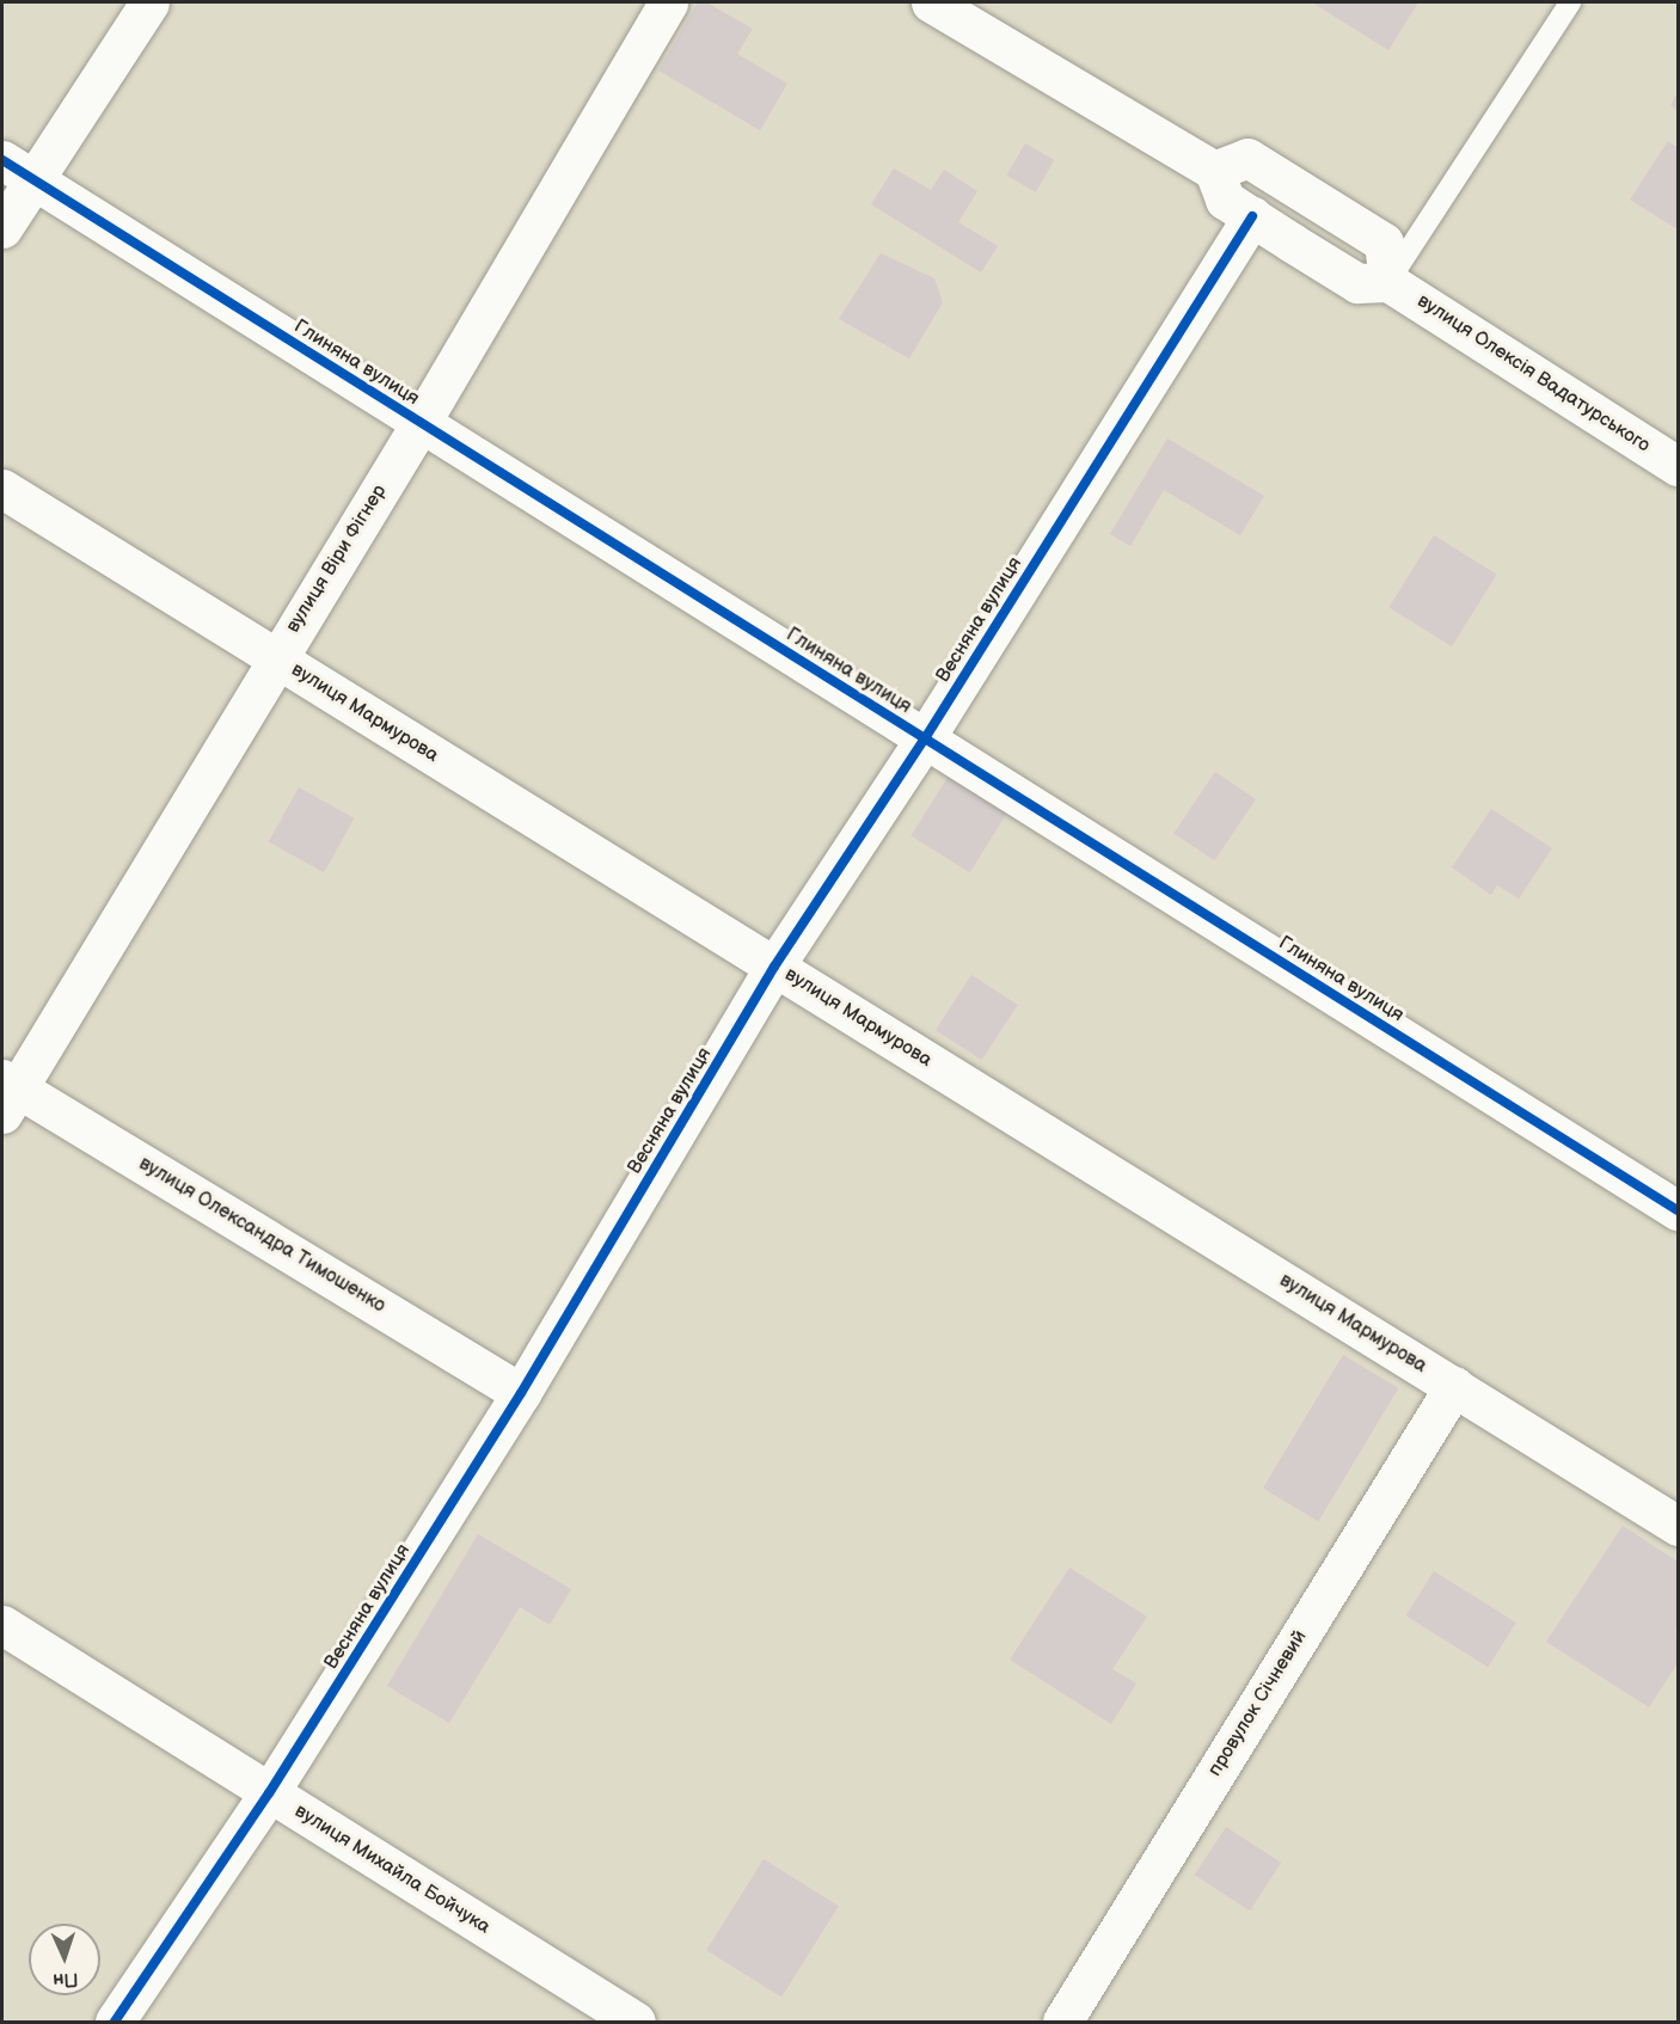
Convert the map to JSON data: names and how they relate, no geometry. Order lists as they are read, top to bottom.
{
  "streets": {
    "street": [
      "Глиняна вулиця",
      "вулиця Олексія Вадатурського",
      "вулиця Віри Фігнер",
      "Весняна вулиця",
      "вулиця Мармурова",
      "вулиця Олександра Тимошенко",
      "провулок Січневий",
      "вулиця Михайла Бойчука"
    ]
  },
  "crossings": [
    ["Глиняна вулиця", "вулиця Віри Фігнер"],
    ["Глиняна вулиця", "Весняна вулиця"],
    ["вулиця Віри Фігнер", "вулиця Мармурова"],
    ["вулиця Віри Фігнер", "вулиця Олександра Тимошенко"],
    ["Весняна вулиця", "вулиця Мармурова"],
    ["Весняна вулиця", "вулиця Олександра Тимошенко"],
    ["Весняна вулиця", "вулиця Михайла Бойчука"],
    ["вулиця Мармурова", "провулок Січневий"]
  ],
  "north": "bottom"
}
